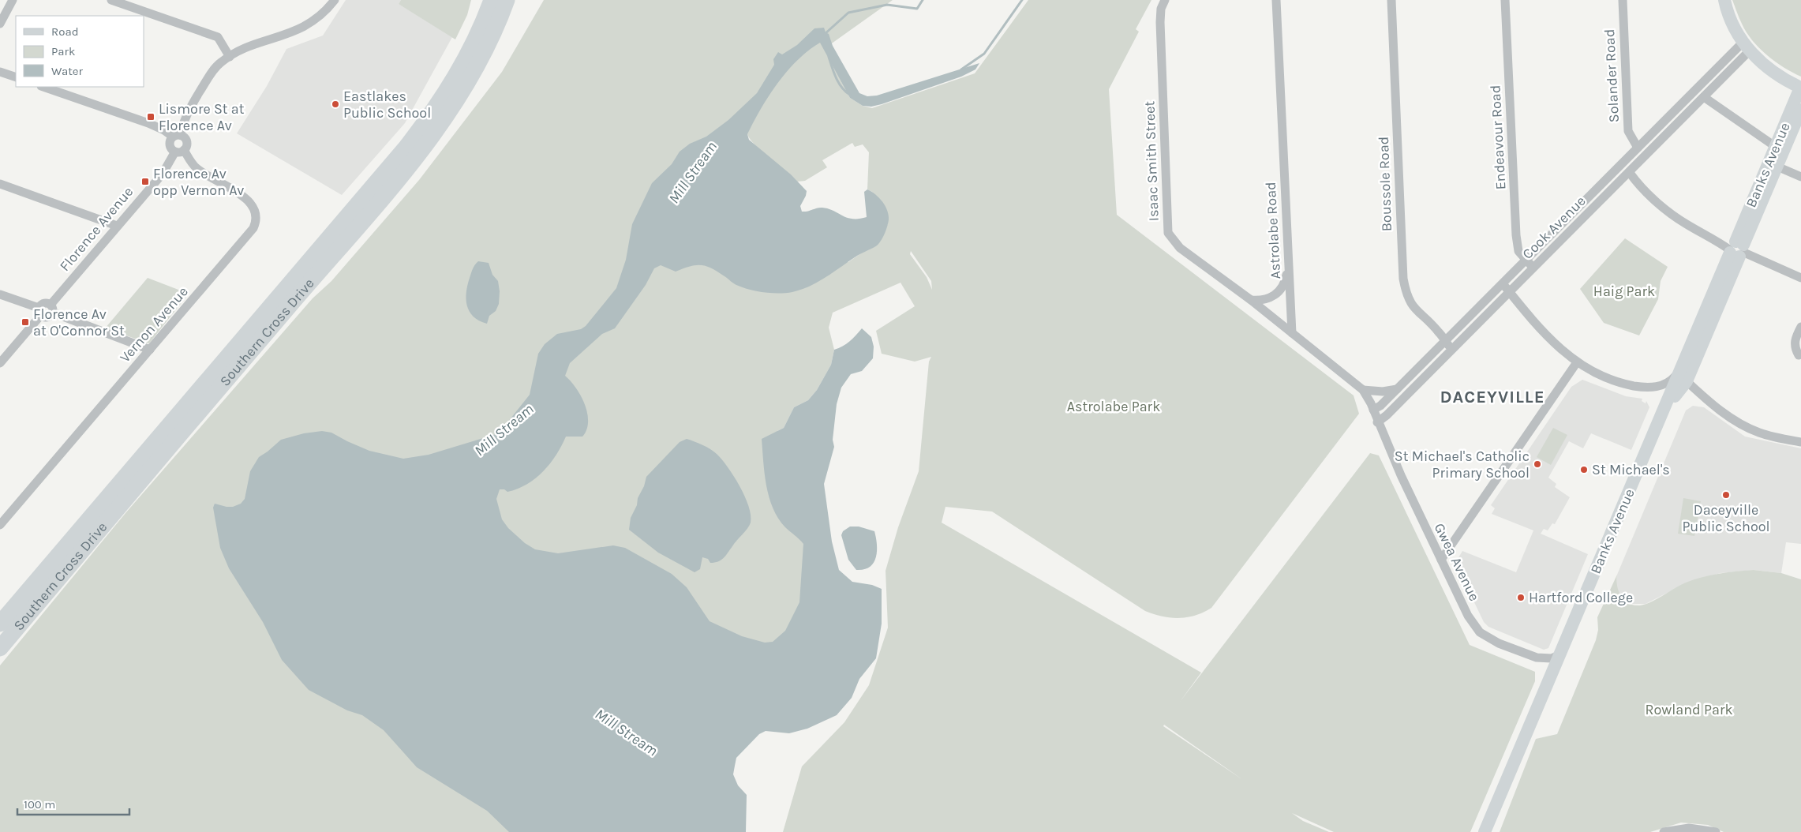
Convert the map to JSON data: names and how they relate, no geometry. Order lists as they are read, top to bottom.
{
  "streets": {
    "highway": ["Southern Cross Drive"],
    "street": [
      "Solander Road",
      "Endeavour Road",
      "Isaac Smith Street",
      "Banks Avenue",
      "Boussole Road",
      "Cook Avenue",
      "Florence Avenue",
      "Astrolabe Road",
      "Vernon Avenue",
      "Gwea Avenue"
    ]
  },
  "crossings": [
    ["Solander Road", "Cook Avenue"],
    ["Endeavour Road", "Cook Avenue"],
    ["Isaac Smith Street", "Astrolabe Road"],
    ["Banks Avenue", "Gwea Avenue"],
    ["Boussole Road", "Cook Avenue"],
    ["Cook Avenue", "Gwea Avenue"],
    ["Florence Avenue", "Vernon Avenue"]
  ],
  "districts": ["DACEYVILLE"],
  "water": ["Mill Stream"],
  "parks": ["Haig Park", "Astrolabe Park", "Rowland Park"],
  "places": {
    "other": [
      "Eastlakes Public School",
      "St Michael's Catholic Primary School",
      "St Michael's",
      "Daceyville Public School",
      "Hartford College"
    ],
    "transit": ["Lismore St at Florence Av", "Florence Av opp Vernon Av", "Florence Av at O'Connor St"]
  },
  "legend": ["Road", "Park", "Water"],
  "scale_bar": "100 m"
}
